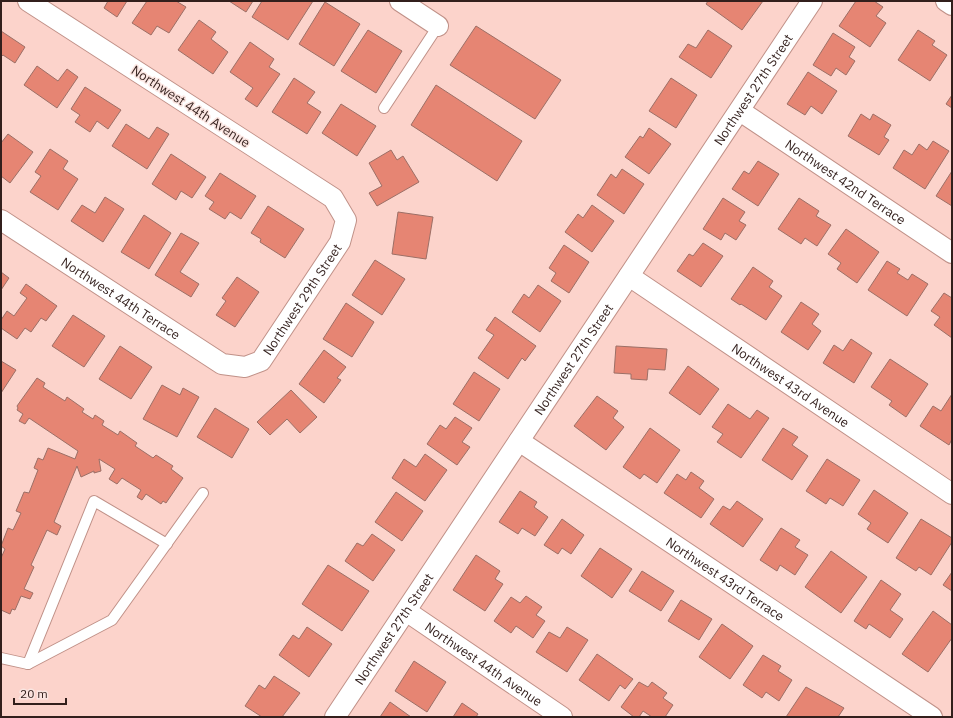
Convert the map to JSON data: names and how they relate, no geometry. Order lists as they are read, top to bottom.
{
  "streets": {
    "street": [
      "Northwest 27th Street",
      "Northwest 44th Avenue",
      "Northwest 42nd Terrace",
      "Northwest 44th Terrace",
      "Northwest 29th Street",
      "Northwest 43rd Avenue",
      "Northwest 43rd Terrace"
    ]
  },
  "crossings": [
    ["Northwest 27th Street", "Northwest 44th Avenue"],
    ["Northwest 27th Street", "Northwest 42nd Terrace"],
    ["Northwest 27th Street", "Northwest 43rd Avenue"],
    ["Northwest 27th Street", "Northwest 43rd Terrace"],
    ["Northwest 44th Avenue", "Northwest 29th Street"],
    ["Northwest 44th Terrace", "Northwest 29th Street"]
  ],
  "scale_bar": "20 m"
}
